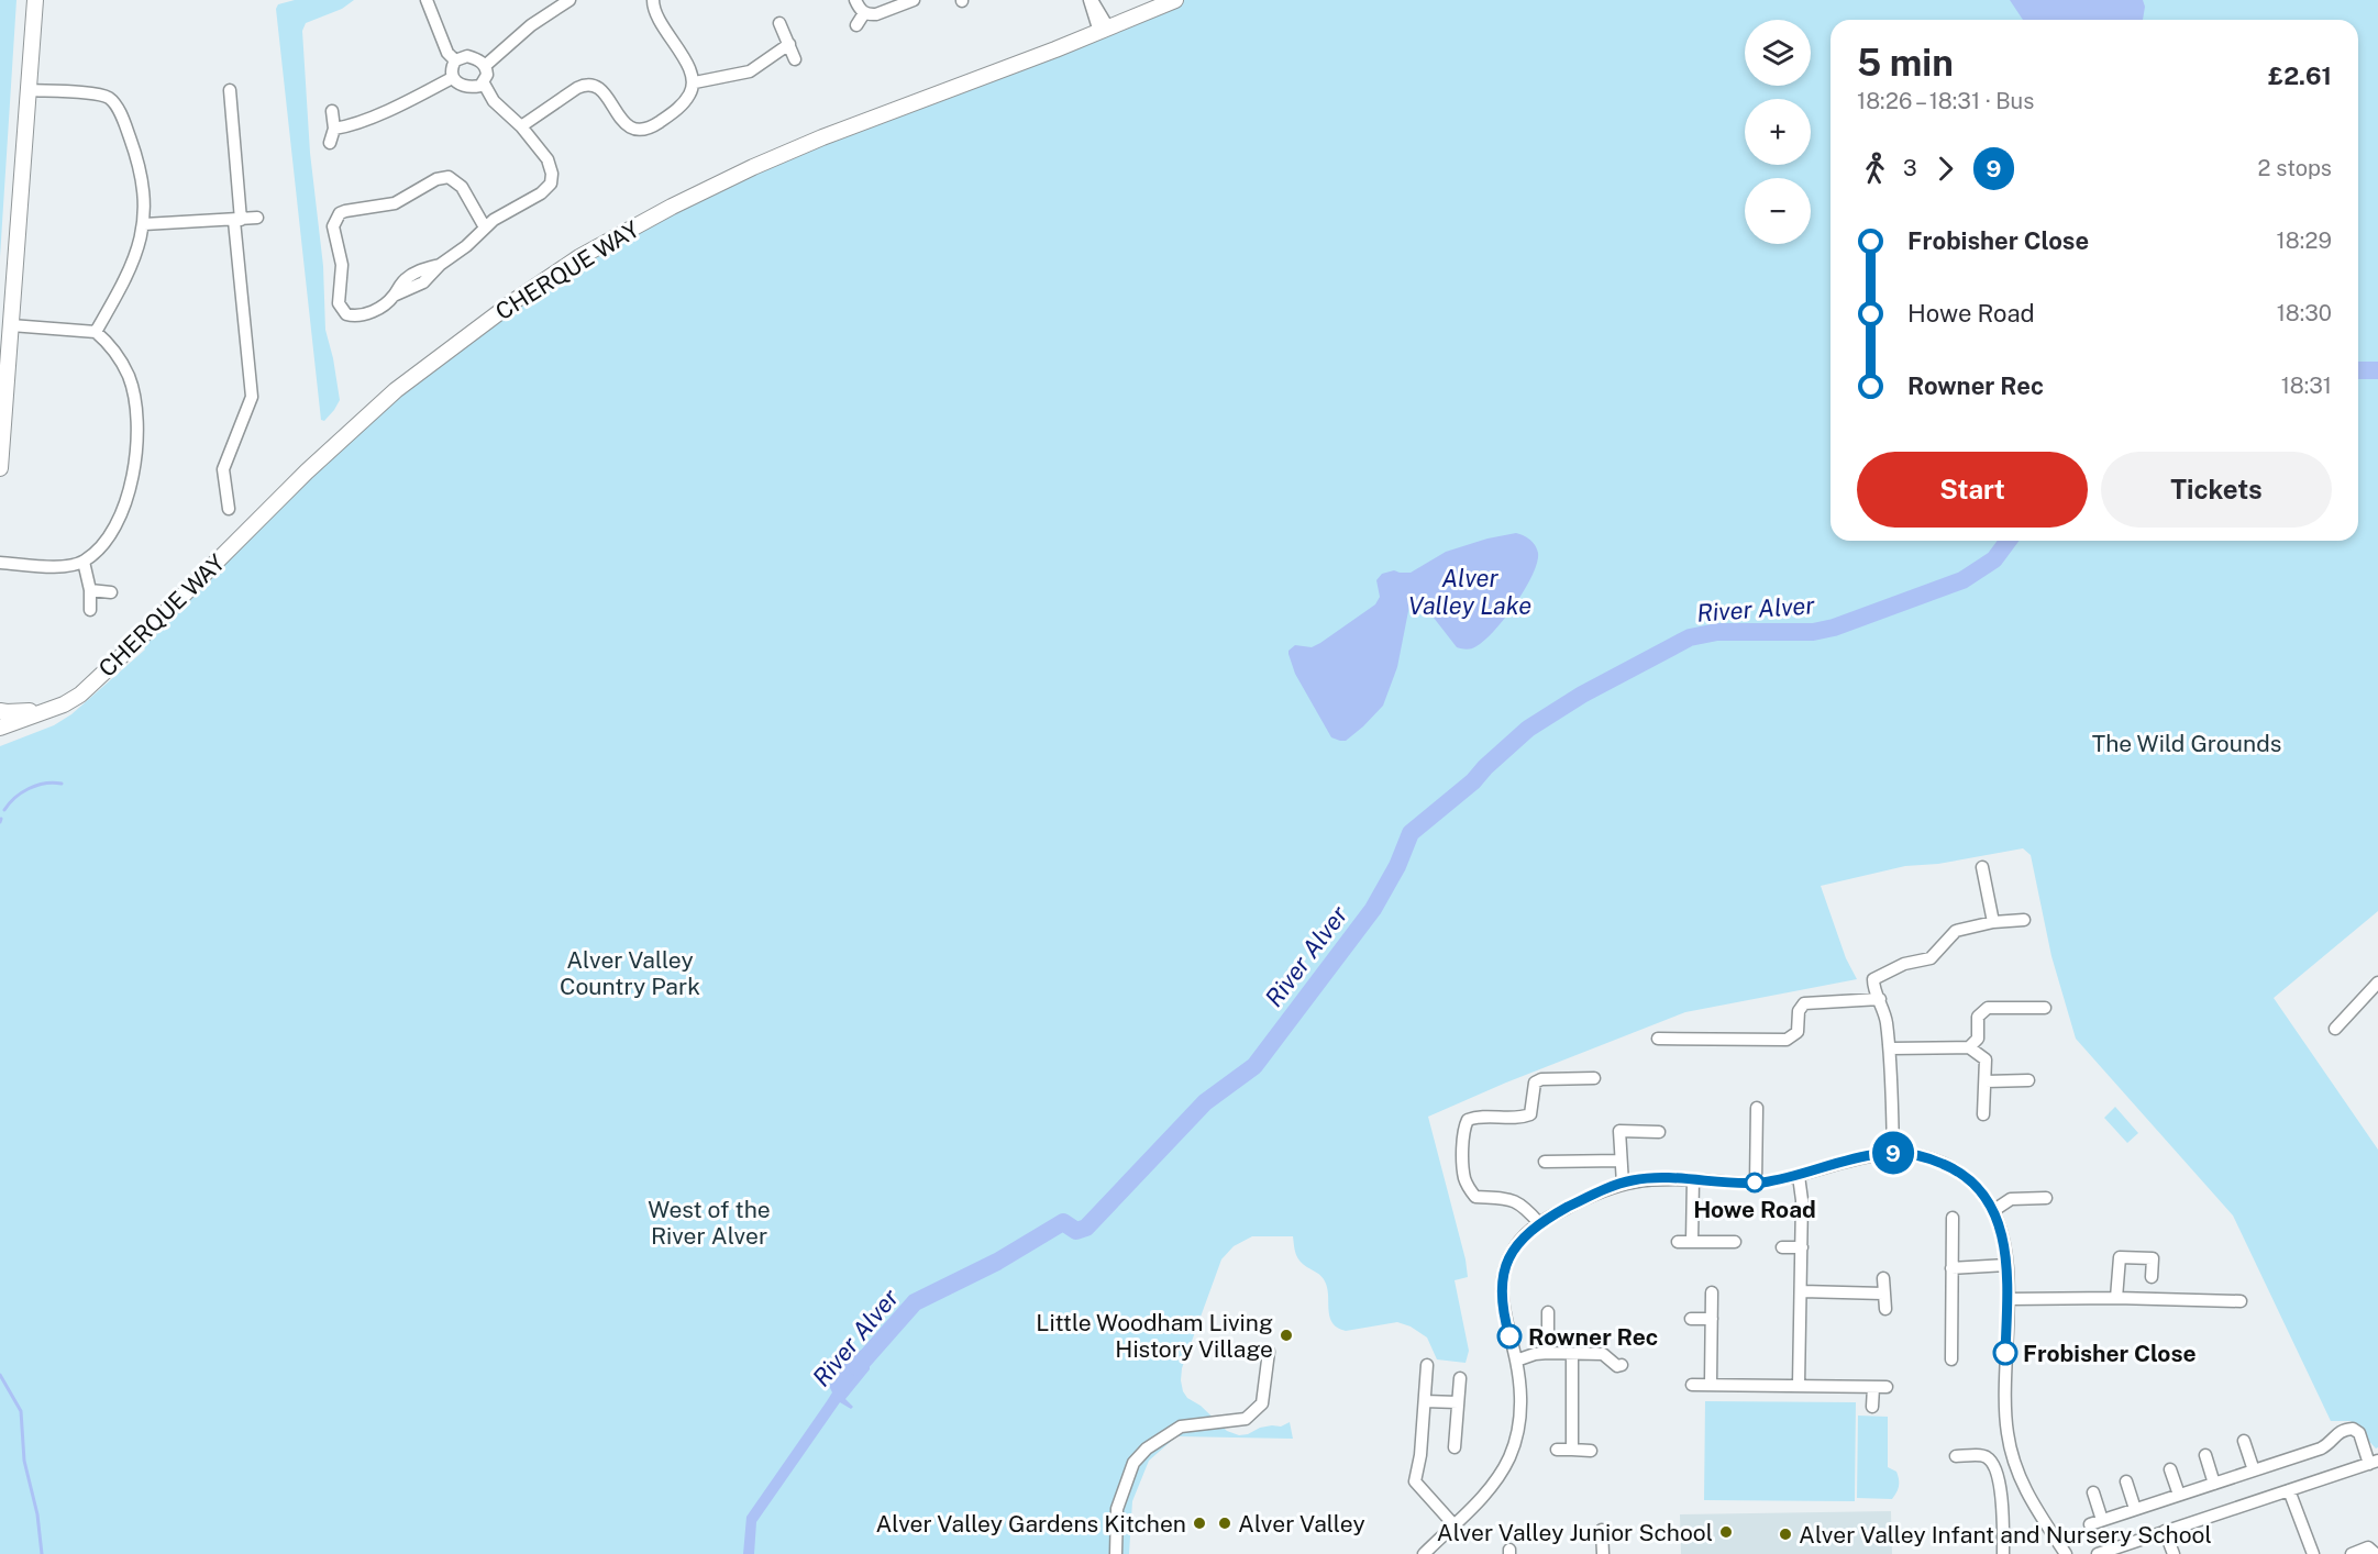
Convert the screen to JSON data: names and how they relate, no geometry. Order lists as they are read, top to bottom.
{
  "streets": {
    "street": ["CHERQUE WAY"]
  },
  "water": ["Alver Valley Lake", "River Alver"],
  "parks": ["The Wild Grounds", "Alver Valley Country Park", "West of the River Alver"],
  "places": [
    "Howe Road",
    "Little Woodham Living History Village",
    "Rowner Rec",
    "Frobisher Close",
    "Alver Valley Gardens Kitchen",
    "Alver Valley",
    "Alver Valley Junior School",
    "Alver Valley Infant and Nursery School"
  ],
  "lines": ["bus line 9"],
  "page": {
    "on_map": "9",
    "map_buttons": ["+", "−"],
    "heading": ["5 min", "18:26 – 18:31 · Bus", "£2.61"],
    "legs": ["3", "9", "2 stops"],
    "list": [
      {
        "name": "Frobisher Close",
        "value": "18:29"
      },
      {
        "name": "Howe Road",
        "value": "18:30"
      },
      {
        "name": "Rowner Rec",
        "value": "18:31"
      }
    ],
    "buttons": ["Start", "Tickets"]
  }
}
